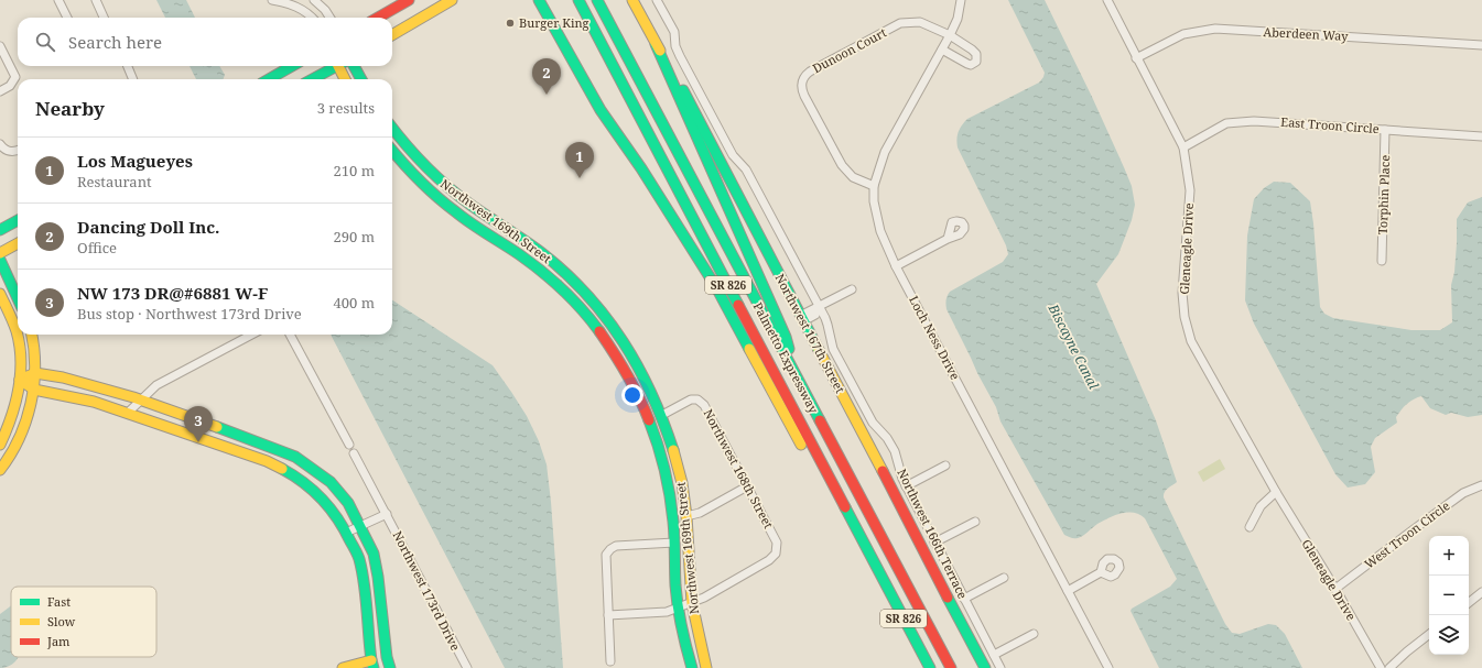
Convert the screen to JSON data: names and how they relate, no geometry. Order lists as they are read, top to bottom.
{
  "streets": {
    "main road": [
      "Northwest 169th Street",
      "SR 826",
      "Northwest 167th Street",
      "Palmetto Expressway"
    ],
    "street": [
      "Aberdeen Way",
      "Dunoon Court",
      "East Troon Circle",
      "Torphin Place",
      "Gleneagle Drive",
      "Loch Ness Drive",
      "Northwest 168th Street",
      "Northwest 166th Terrace",
      "West Troon Circle",
      "Northwest 173rd Drive"
    ]
  },
  "crossings": [
    ["Aberdeen Way", "Gleneagle Drive"],
    ["Dunoon Court", "Loch Ness Drive"],
    ["East Troon Circle", "Torphin Place"],
    ["East Troon Circle", "Gleneagle Drive"],
    ["Northwest 169th Street", "Northwest 168th Street"],
    ["Gleneagle Drive", "West Troon Circle"]
  ],
  "water": ["Biscayne Canal"],
  "places": ["Burger King"],
  "legend": ["Fast", "Slow", "Jam"],
  "page": {
    "search": "Search here",
    "pins": ["2", "1", "3"],
    "heading": ["Nearby", "3 results"],
    "list": [
      {
        "mark": "1",
        "name": "Los Magueyes",
        "note": "Restaurant",
        "value": "210 m"
      },
      {
        "mark": "2",
        "name": "Dancing Doll Inc.",
        "note": "Office",
        "value": "290 m"
      },
      {
        "mark": "3",
        "name": "NW 173 DR@#6881 W-F",
        "note": "Bus stop · Northwest 173rd Drive",
        "value": "400 m"
      }
    ],
    "map_buttons": ["+", "−"]
  }
}
